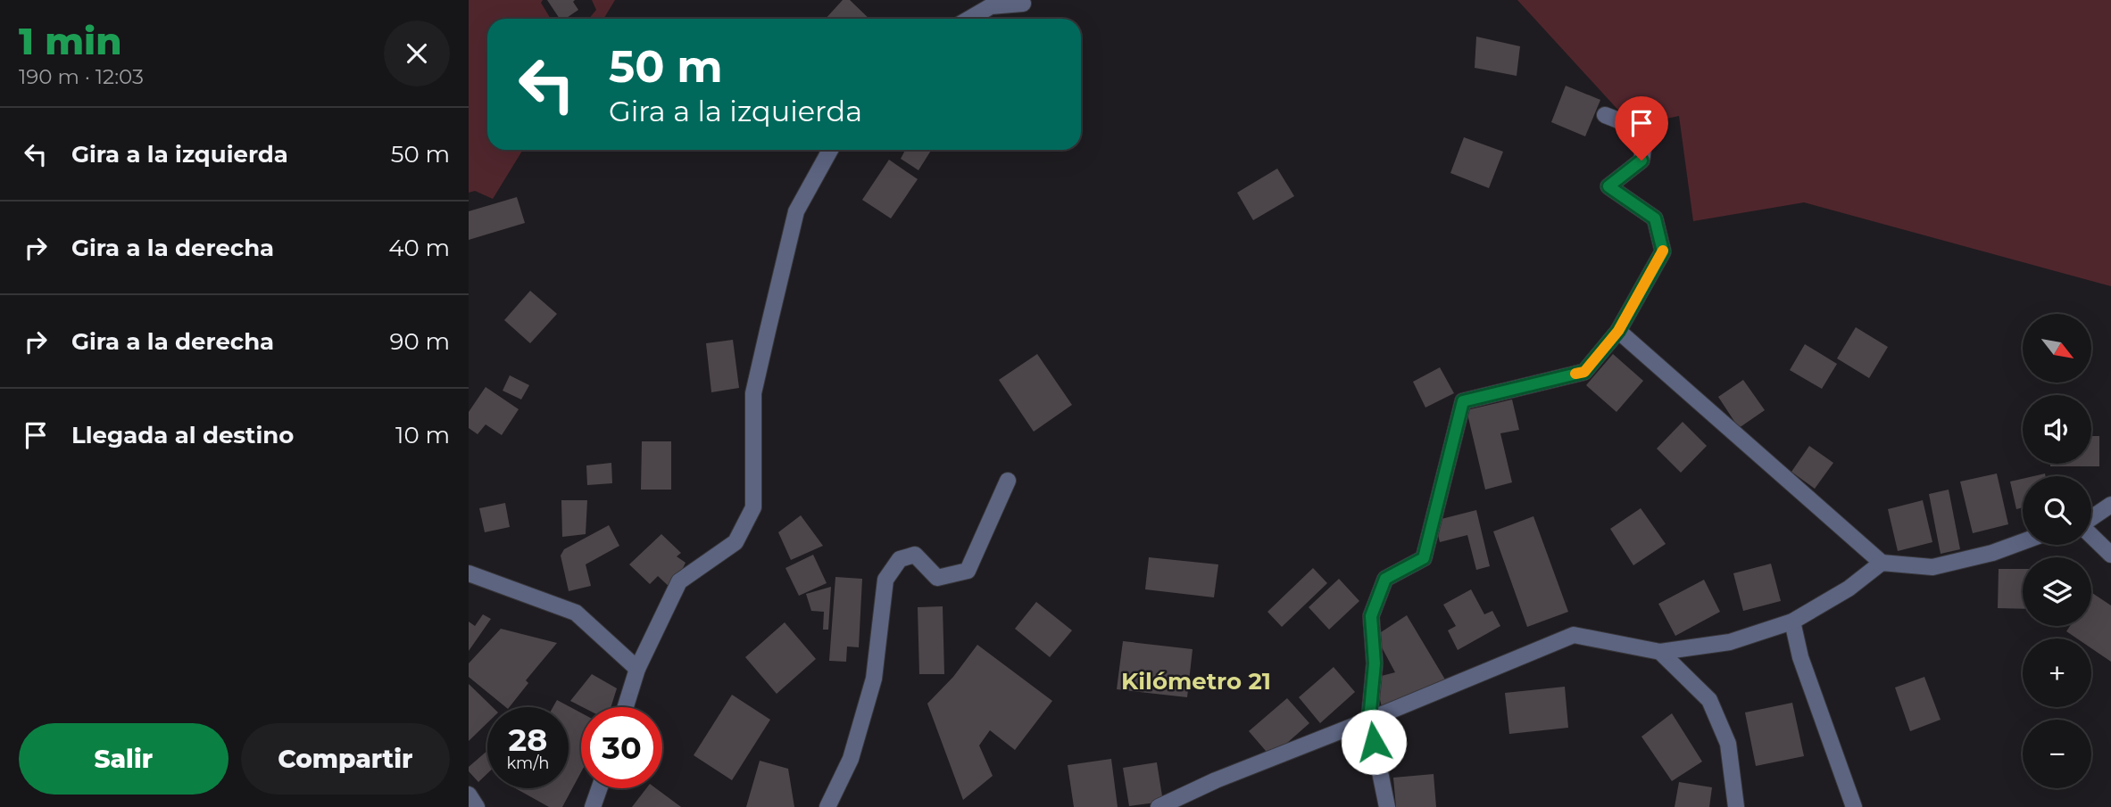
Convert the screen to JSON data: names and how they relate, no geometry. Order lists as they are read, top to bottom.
{
  "districts": ["Kilómetro 21"],
  "north": "bottom right",
  "page": {
    "heading": ["1 min", "190 m · 12:03"],
    "turn": ["50 m", "Gira a la izquierda"],
    "list": [
      {
        "name": "Gira a la izquierda",
        "value": "50 m"
      },
      {
        "name": "Gira a la derecha",
        "value": "40 m"
      },
      {
        "name": "Gira a la derecha",
        "value": "90 m"
      },
      {
        "name": "Llegada al destino",
        "value": "10 m"
      }
    ],
    "map_buttons": ["+", "−"],
    "speed": "28 km/h",
    "limit": "30",
    "buttons": ["Salir", "Compartir"]
  }
}
